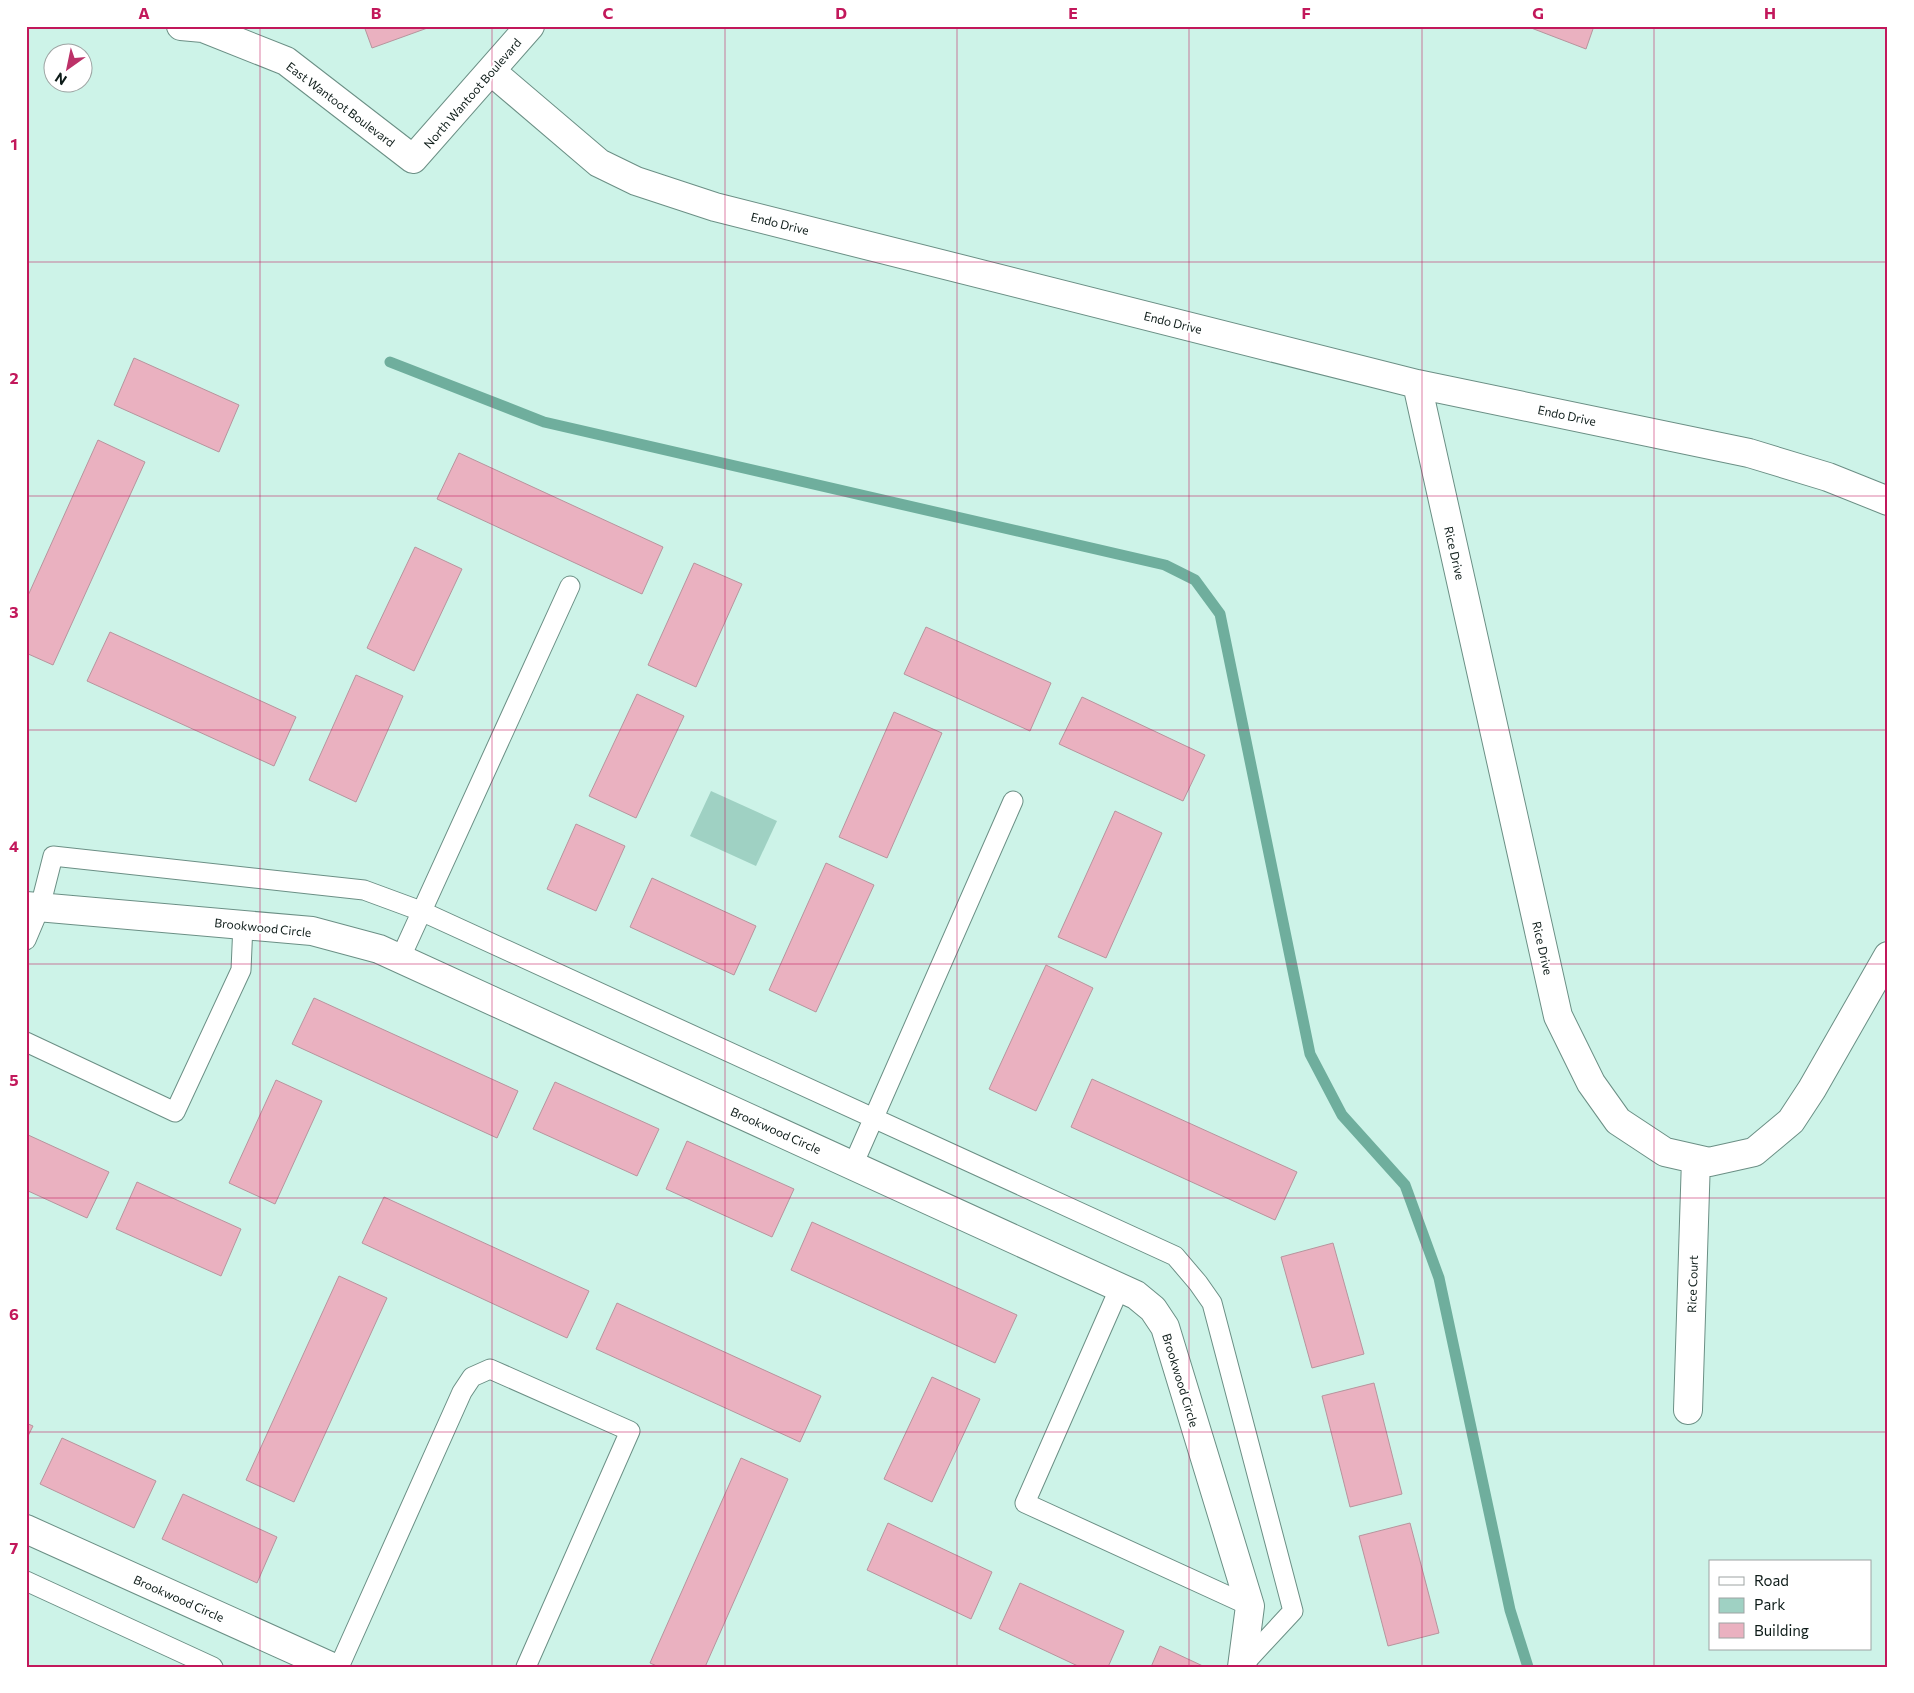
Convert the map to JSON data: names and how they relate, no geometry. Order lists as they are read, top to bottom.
{
  "streets": {
    "street": [
      "North Wantoot Boulevard",
      "East Wantoot Boulevard",
      "Endo Drive",
      "Rice Drive",
      "Brookwood Circle",
      "Rice Court"
    ]
  },
  "crossings": [
    ["North Wantoot Boulevard", "East Wantoot Boulevard"],
    ["North Wantoot Boulevard", "Endo Drive"],
    ["Endo Drive", "Rice Drive"],
    ["Rice Drive", "Rice Court"]
  ],
  "legend": ["Road", "Park", "Building"],
  "north": "bottom left",
  "grid": {
    "columns": [
      "A",
      "B",
      "C",
      "D",
      "E",
      "F",
      "G",
      "H"
    ],
    "rows": [
      "1",
      "2",
      "3",
      "4",
      "5",
      "6",
      "7"
    ]
  }
}
